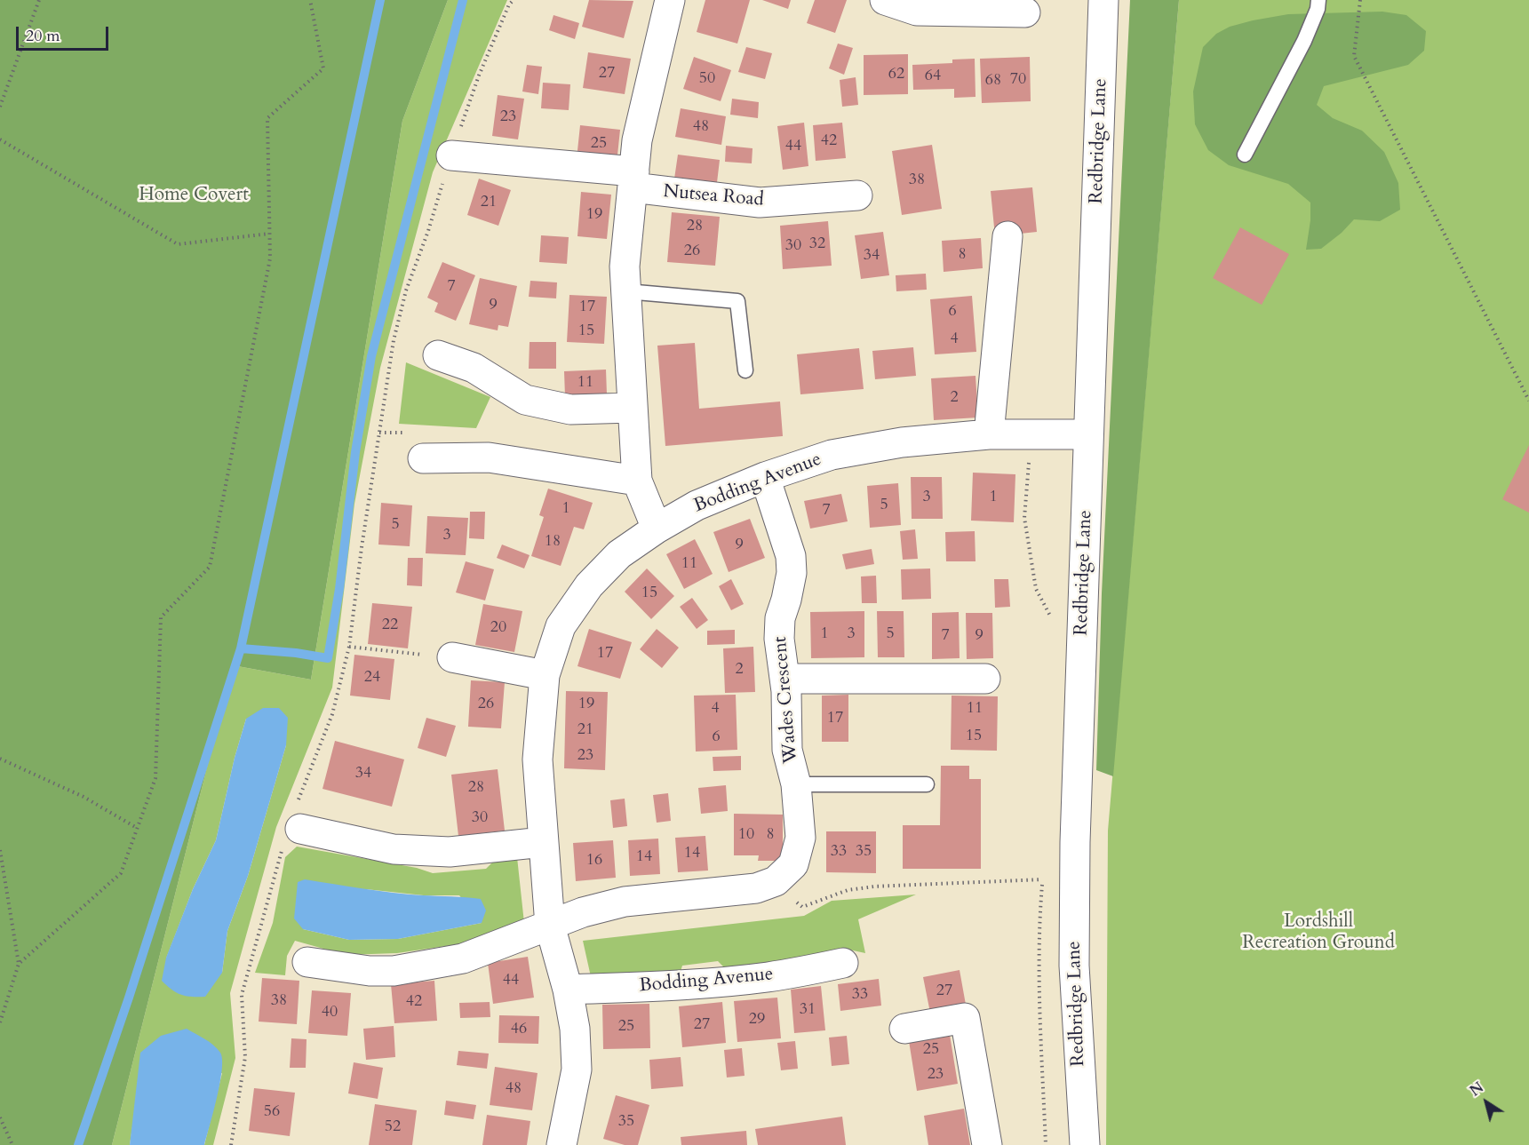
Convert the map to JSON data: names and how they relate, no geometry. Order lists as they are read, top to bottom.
{
  "streets": {
    "street": [
      "Redbridge Lane",
      "Nutsea Road",
      "Bodding Avenue",
      "Wades Crescent"
    ]
  },
  "crossings": [
    ["Redbridge Lane", "Bodding Avenue"],
    ["Bodding Avenue", "Wades Crescent"]
  ],
  "parks": ["Home Covert", "Lordshill Recreation Ground"],
  "house_numbers": [
    "27",
    "62",
    "64",
    "50",
    "70",
    "68",
    "23",
    "48",
    "42",
    "25",
    "44",
    "38",
    "21",
    "19",
    "28",
    "32",
    "30",
    "26",
    "8",
    "34",
    "7",
    "9",
    "17",
    "6",
    "15",
    "4",
    "11",
    "2",
    "3",
    "1",
    "5",
    "1",
    "7",
    "5",
    "3",
    "18",
    "9",
    "11",
    "15",
    "22",
    "20",
    "1",
    "3",
    "5",
    "7",
    "9",
    "17",
    "2",
    "24",
    "26",
    "19",
    "4",
    "11",
    "17",
    "21",
    "15",
    "6",
    "23",
    "34",
    "28",
    "30",
    "10",
    "8",
    "33",
    "35",
    "14",
    "14",
    "16",
    "44",
    "27",
    "33",
    "38",
    "42",
    "31",
    "40",
    "29",
    "27",
    "25",
    "46",
    "25",
    "23",
    "48",
    "56",
    "35",
    "52"
  ],
  "scale_bar": "20 m",
  "north": "top left"
}
